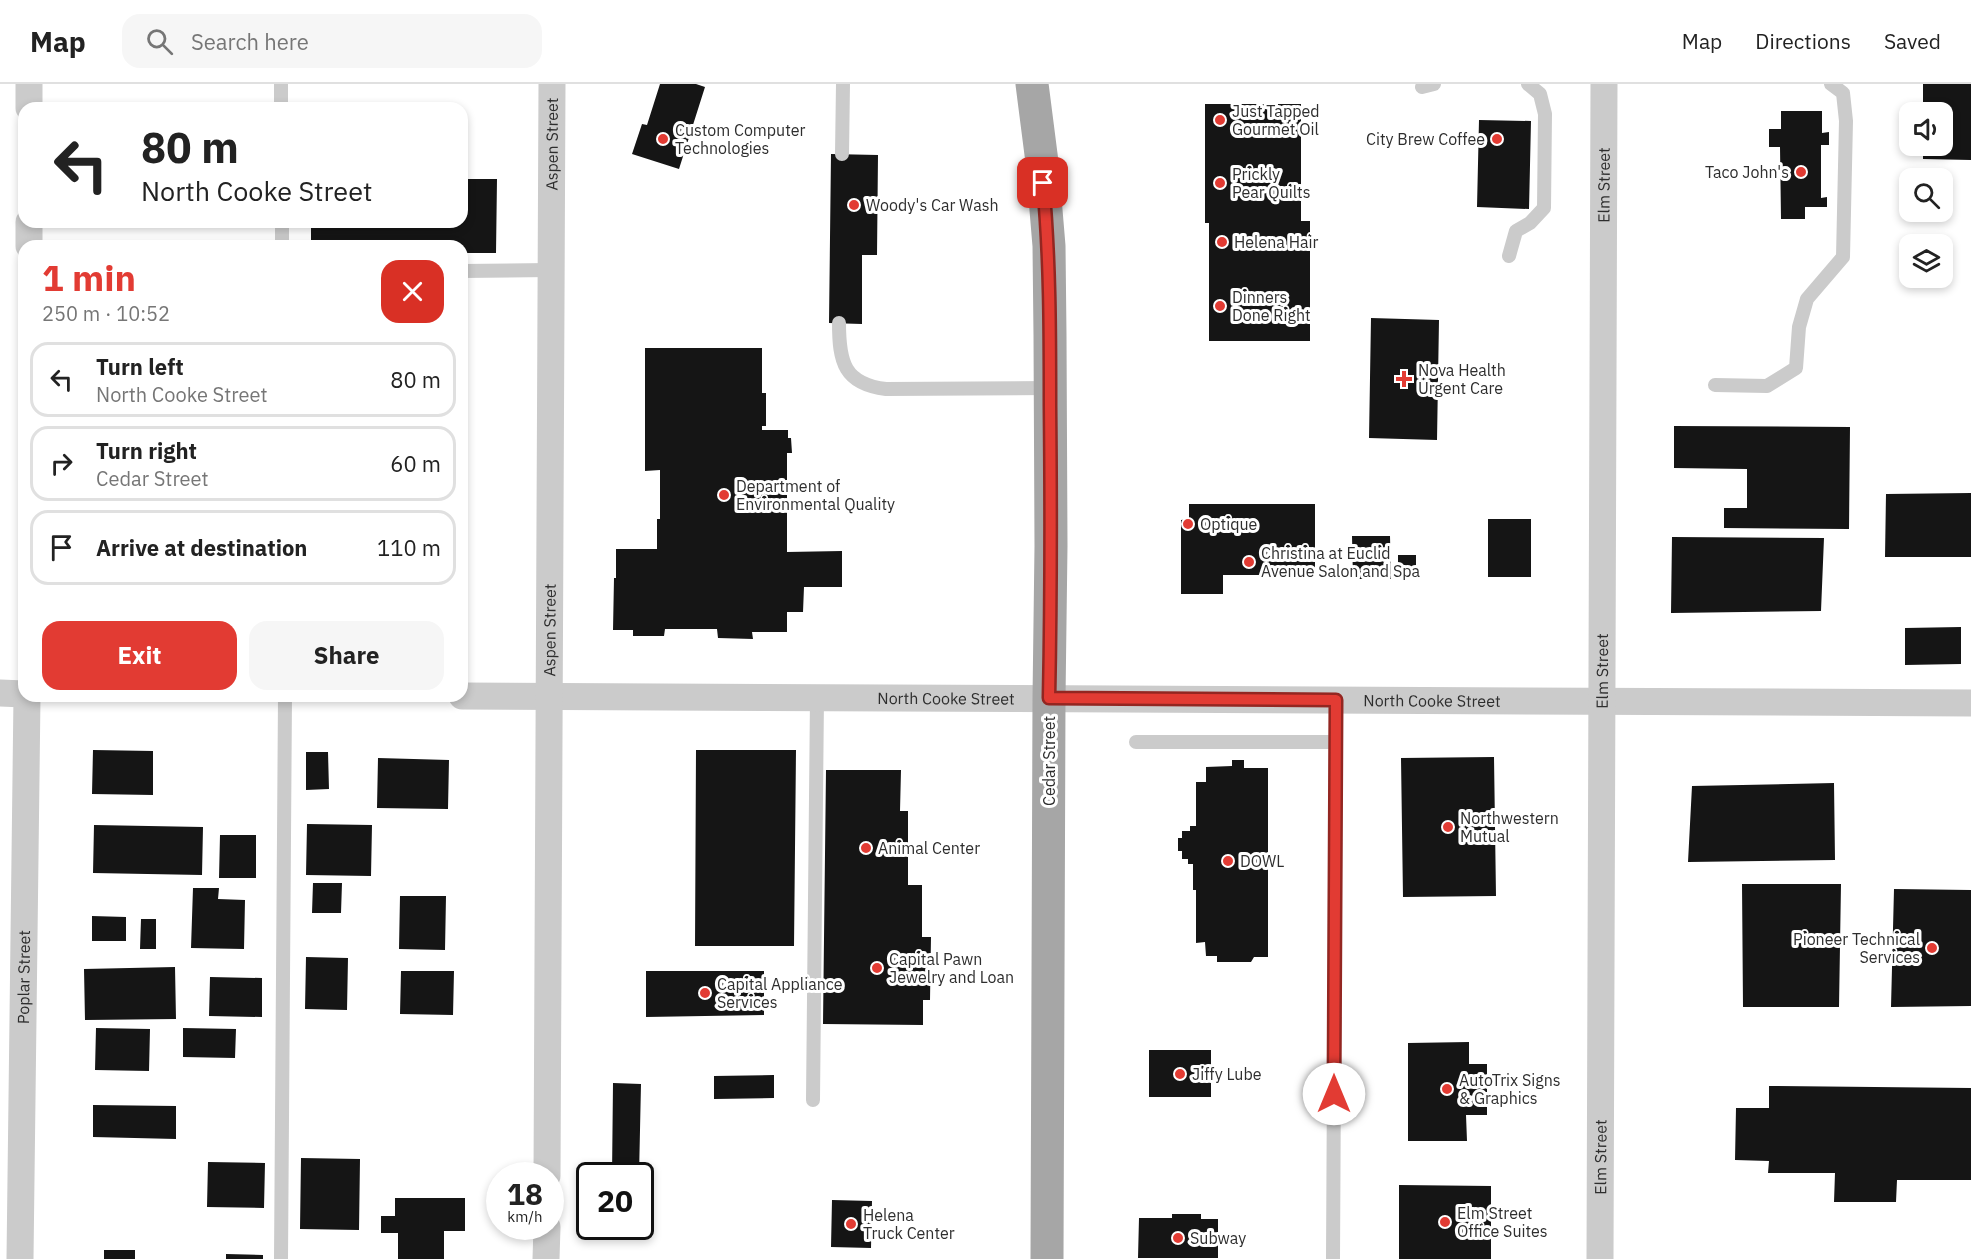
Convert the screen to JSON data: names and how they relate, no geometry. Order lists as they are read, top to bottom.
{
  "streets": {
    "main road": ["Cedar Street"],
    "street": [
      "Aspen Street",
      "Elm Street",
      "North Cooke Street",
      "Poplar Street"
    ]
  },
  "crossings": [
    ["Aspen Street", "North Cooke Street"],
    ["Elm Street", "North Cooke Street"],
    ["North Cooke Street", "Cedar Street"]
  ],
  "places": {
    "other": [
      "Just Tapped Gourmet Oil",
      "Custom Computer Technologies",
      "City Brew Coffee",
      "Taco John's",
      "Prickly Pear Quilts",
      "Woody's Car Wash",
      "Helena Hair",
      "Dinners Done Right",
      "Department of Environmental Quality",
      "Optique",
      "Christina at Euclid Avenue Salon and Spa",
      "Northwestern Mutual",
      "Animal Center",
      "DOWL",
      "Pioneer Technical Services",
      "Capital Pawn Jewelry and Loan",
      "Capital Appliance Services",
      "Jiffy Lube",
      "AutoTrix Signs & Graphics",
      "Elm Street Office Suites",
      "Helena Truck Center",
      "Subway"
    ],
    "health": ["Nova Health Urgent Care"]
  },
  "page": {
    "header": "Map",
    "search": "Search here",
    "nav": ["Map", "Directions", "Saved"],
    "turn": ["80 m", "North Cooke Street"],
    "heading": ["1 min", "250 m · 10:52"],
    "list": [
      {
        "name": "Turn left",
        "note": "North Cooke Street",
        "value": "80 m"
      },
      {
        "name": "Turn right",
        "note": "Cedar Street",
        "value": "60 m"
      },
      {
        "name": "Arrive at destination",
        "value": "110 m"
      }
    ],
    "buttons": ["Exit", "Share"],
    "speed": "18 km/h",
    "limit": "20"
  }
}
